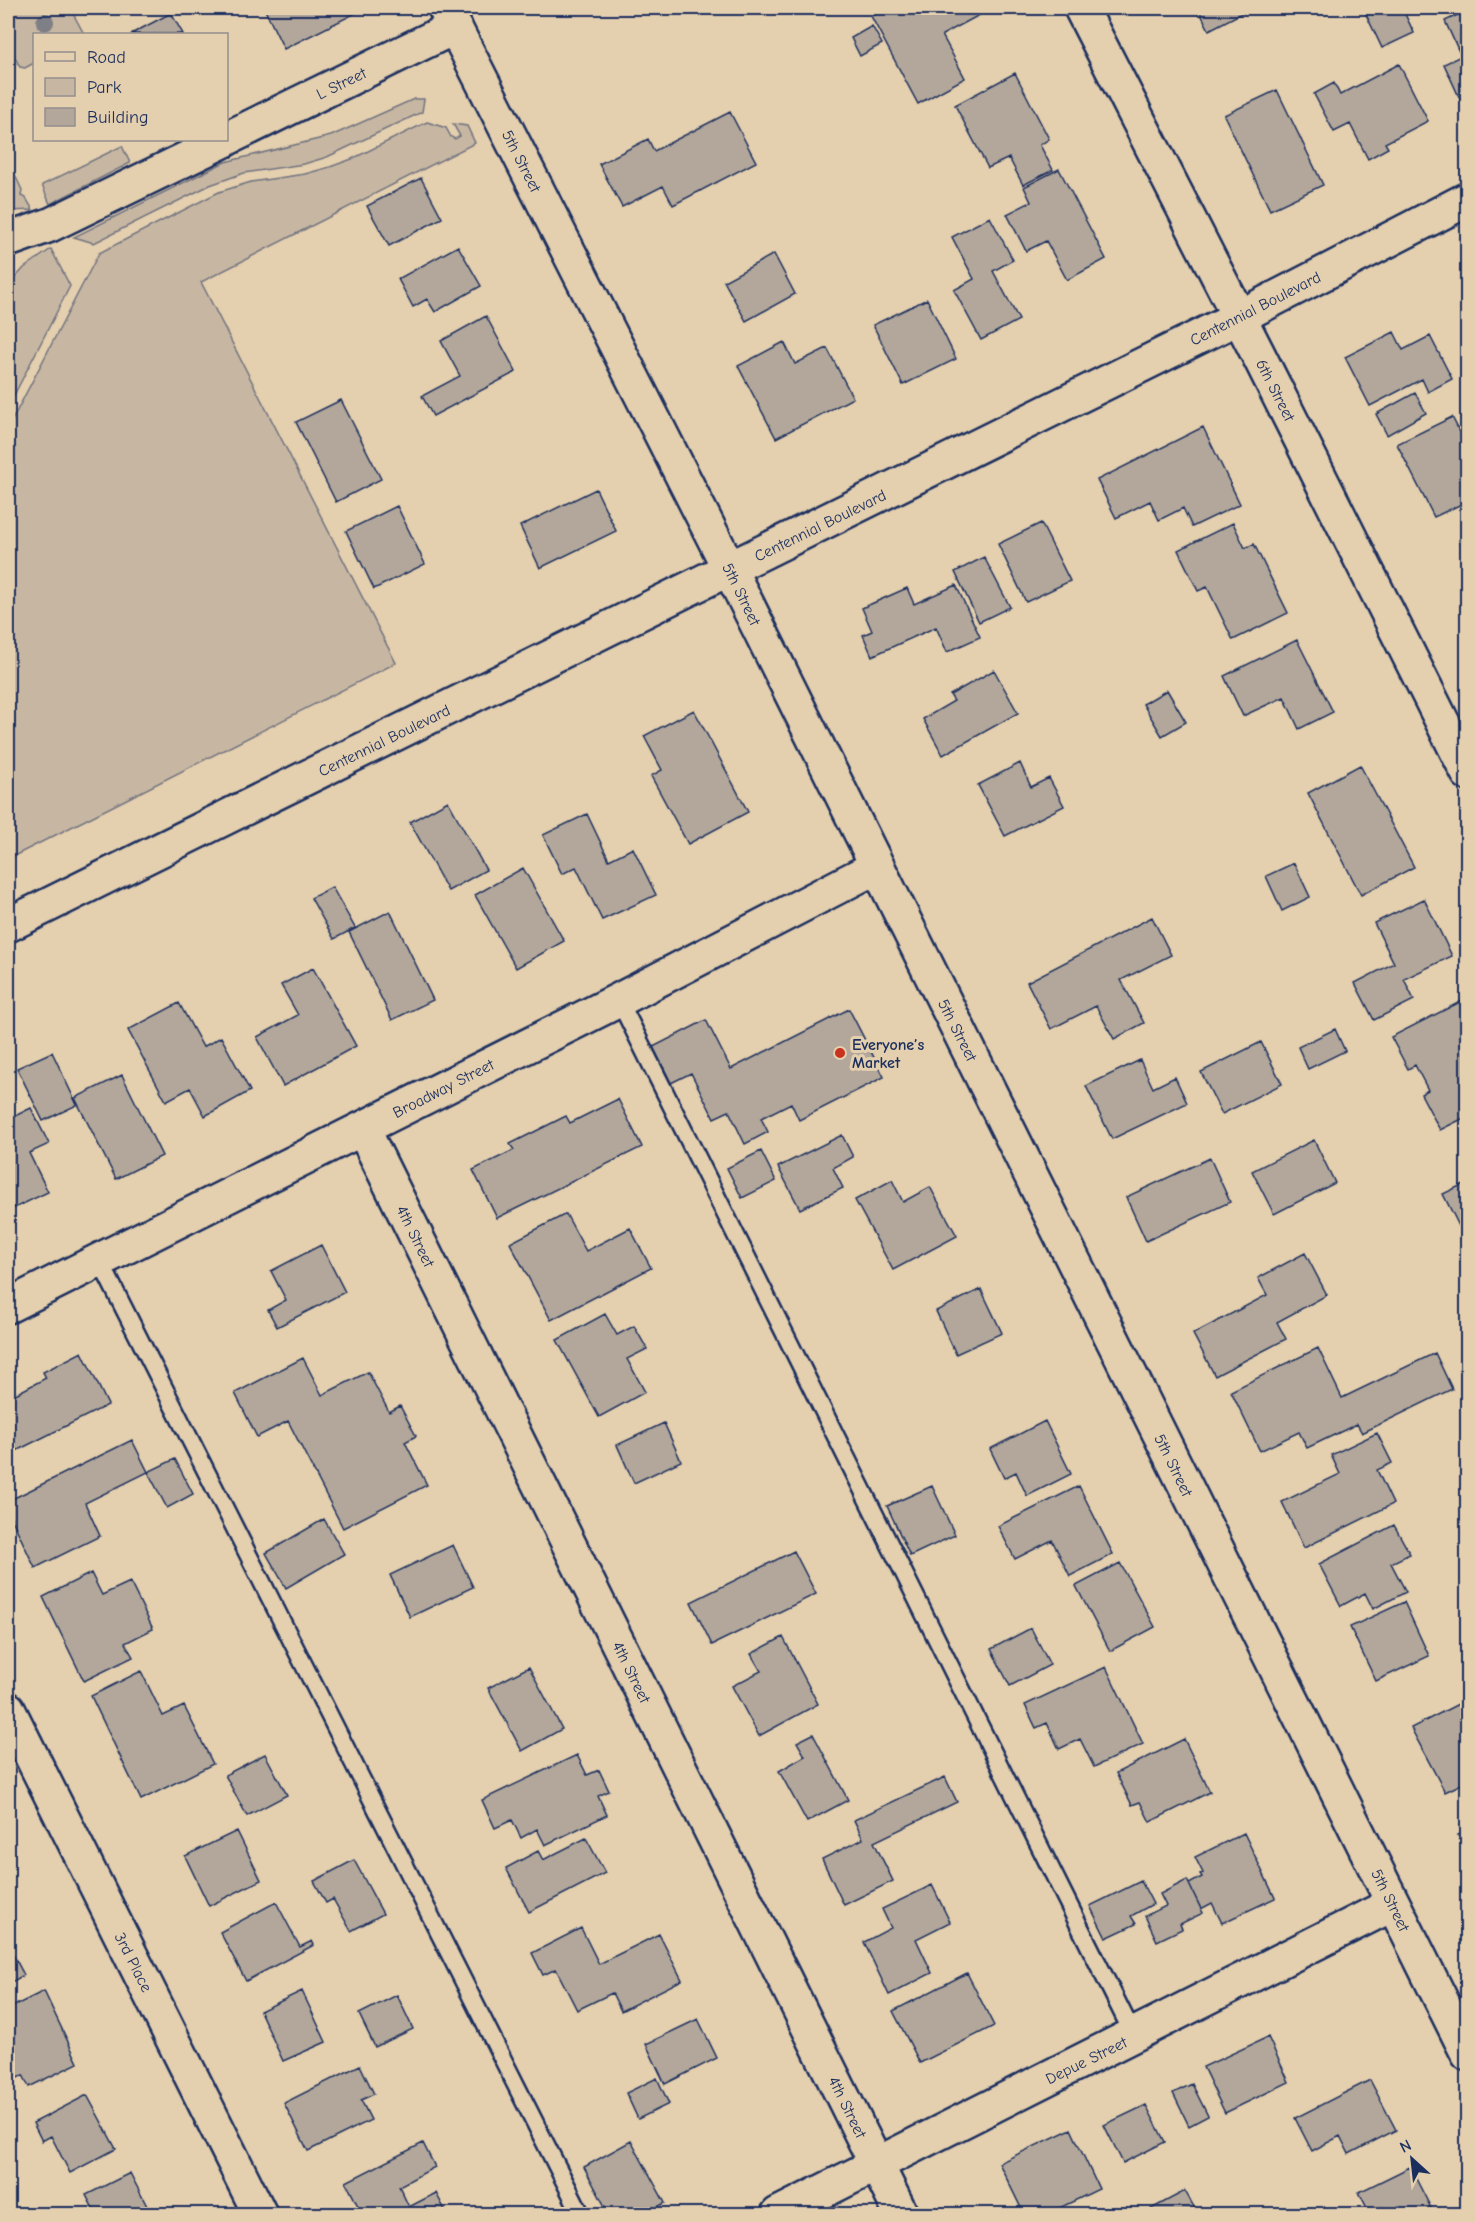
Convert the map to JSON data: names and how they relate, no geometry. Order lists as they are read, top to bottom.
{
  "streets": {
    "street": [
      "L Street",
      "5th Street",
      "Centennial Boulevard",
      "6th Street",
      "Broadway Street",
      "4th Street",
      "3rd Place",
      "Depue Street"
    ]
  },
  "crossings": [
    ["L Street", "5th Street"],
    ["5th Street", "Centennial Boulevard"],
    ["5th Street", "Broadway Street"],
    ["5th Street", "Depue Street"],
    ["Centennial Boulevard", "6th Street"],
    ["Broadway Street", "4th Street"],
    ["4th Street", "Depue Street"]
  ],
  "places": ["Everyone’s Market"],
  "legend": ["Road", "Park", "Building"],
  "north": "top left"
}
